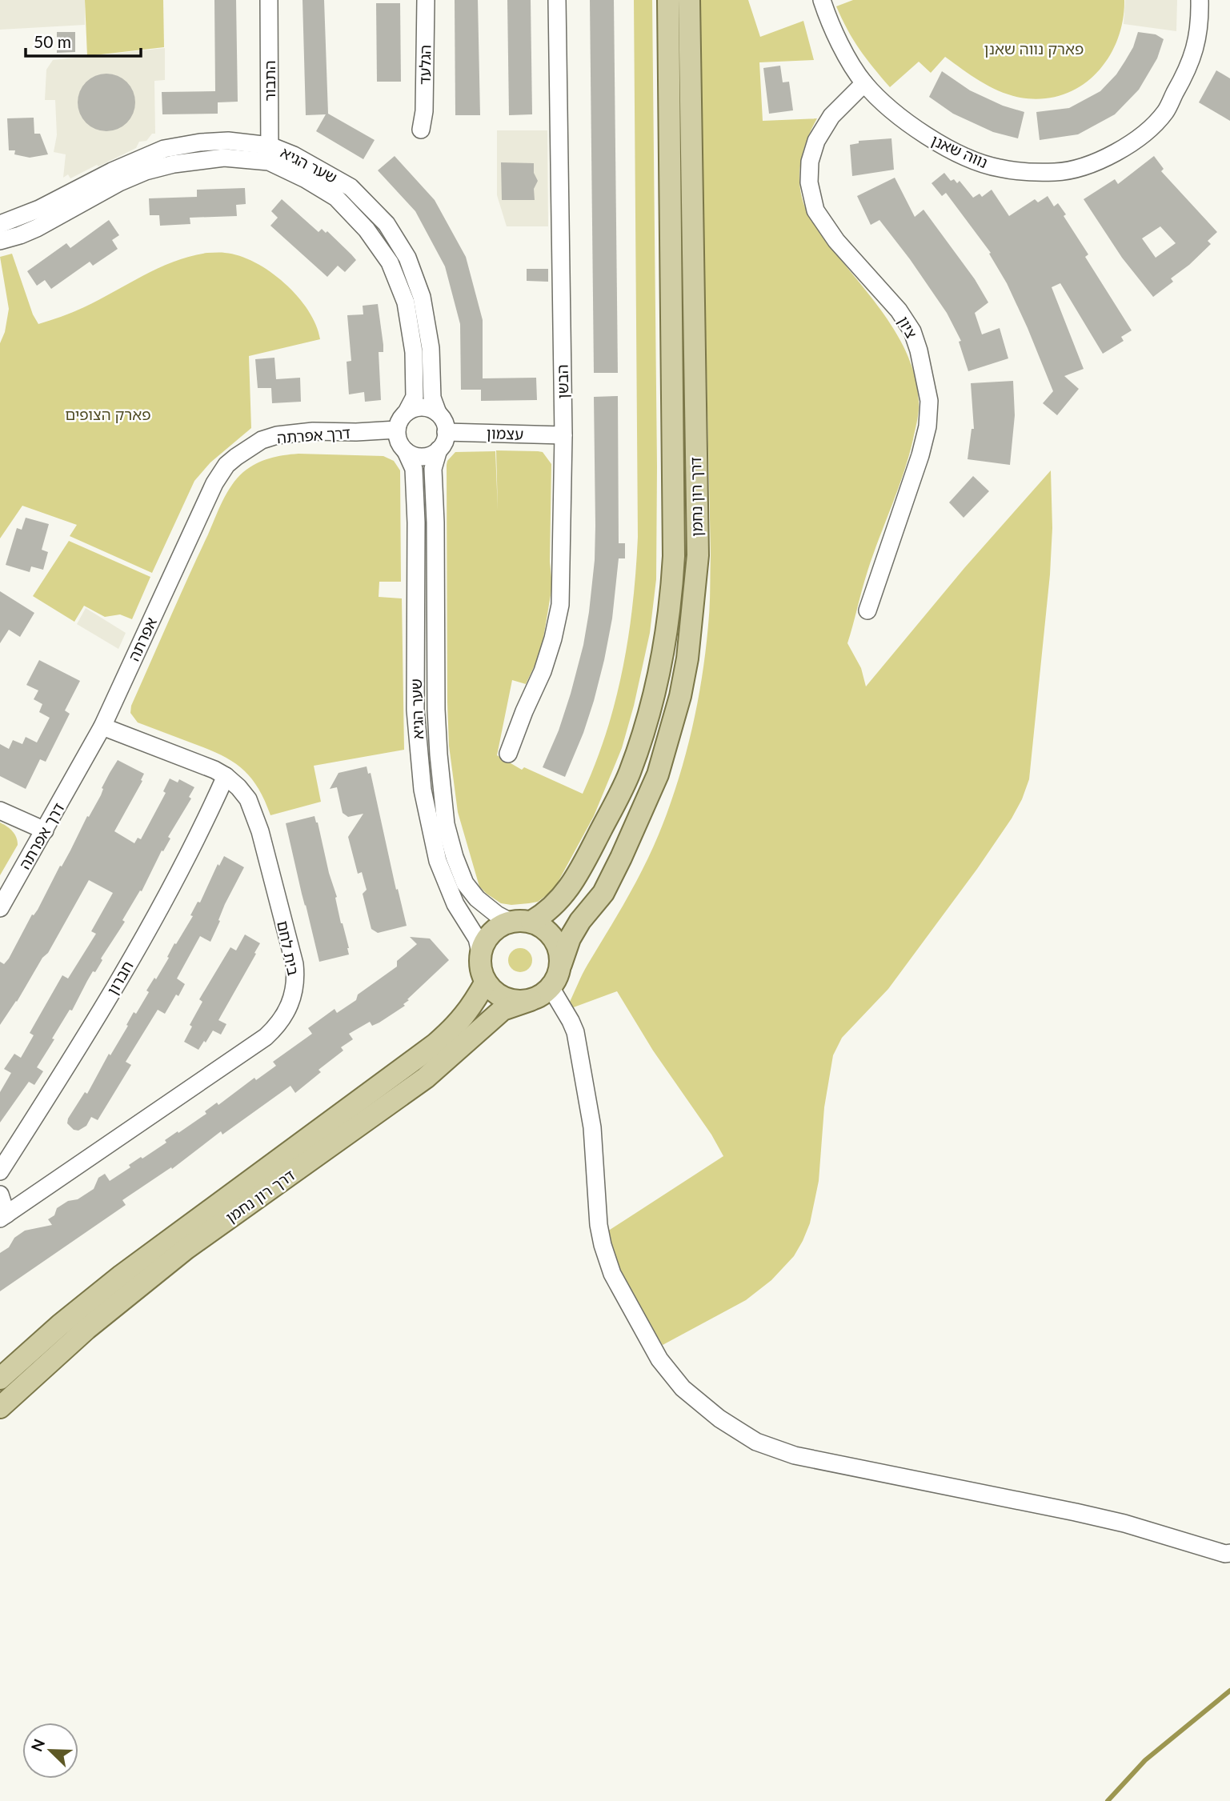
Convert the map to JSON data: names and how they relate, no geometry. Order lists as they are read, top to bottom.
{
  "streets": {
    "main road": ["דרך רון נחמן"],
    "street": [
      "הגלעד",
      "התבור",
      "נווה שאנן",
      "שער הגיא",
      "ציון",
      "הבשן",
      "עצמון",
      "דרך אפרתה",
      "אפרתה",
      "בית לחם",
      "חברון"
    ]
  },
  "crossings": [
    ["התבור", "שער הגיא"],
    ["נווה שאנן", "ציון"],
    ["שער הגיא", "עצמון"],
    ["שער הגיא", "דרך אפרתה"],
    ["שער הגיא", "דרך רון נחמן"],
    ["הבשן", "עצמון"],
    ["עצמון", "דרך אפרתה"],
    ["דרך אפרתה", "אפרתה"],
    ["אפרתה", "בית לחם"],
    ["בית לחם", "חברון"]
  ],
  "parks": ["פארק נווה שאנן", "פארק הצופים"],
  "scale_bar": "50 m",
  "north": "top left"
}
